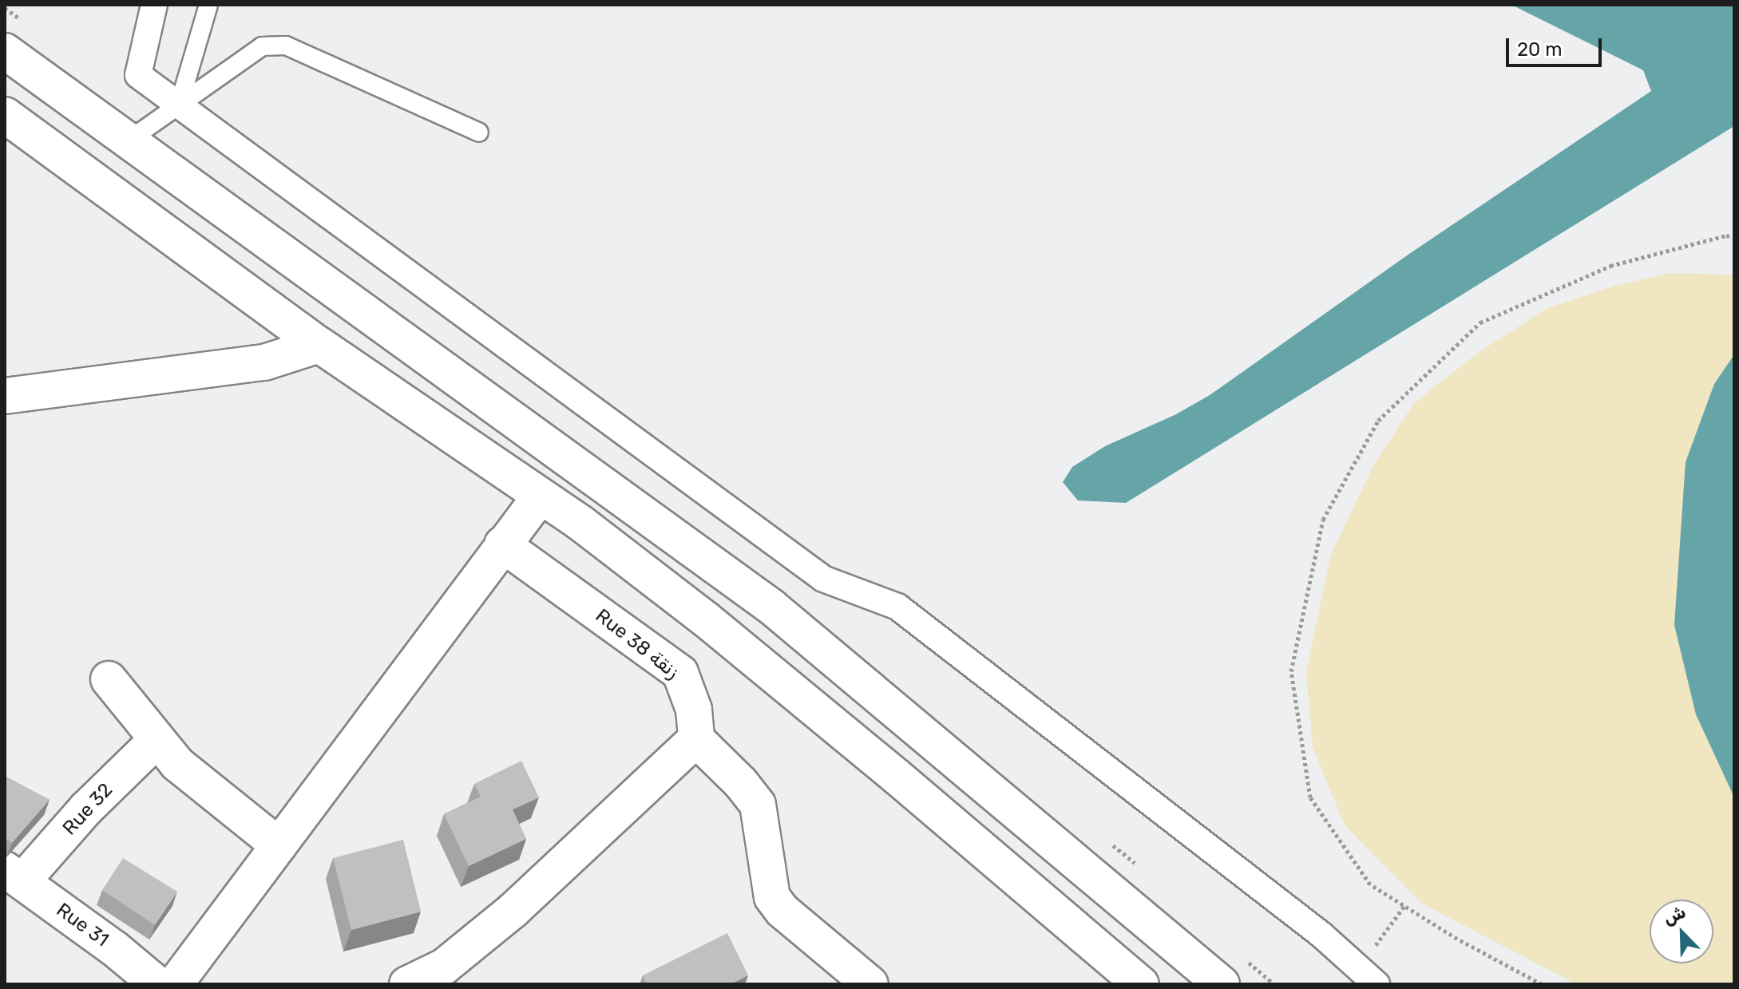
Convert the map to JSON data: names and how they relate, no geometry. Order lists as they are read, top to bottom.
{
  "streets": {
    "main road": ["Rue 38 زنقة", "Rue 32", "Rue 31"]
  },
  "crossings": [
    ["Rue 32", "Rue 31"]
  ],
  "scale_bar": "20 m",
  "north": "top left"
}
